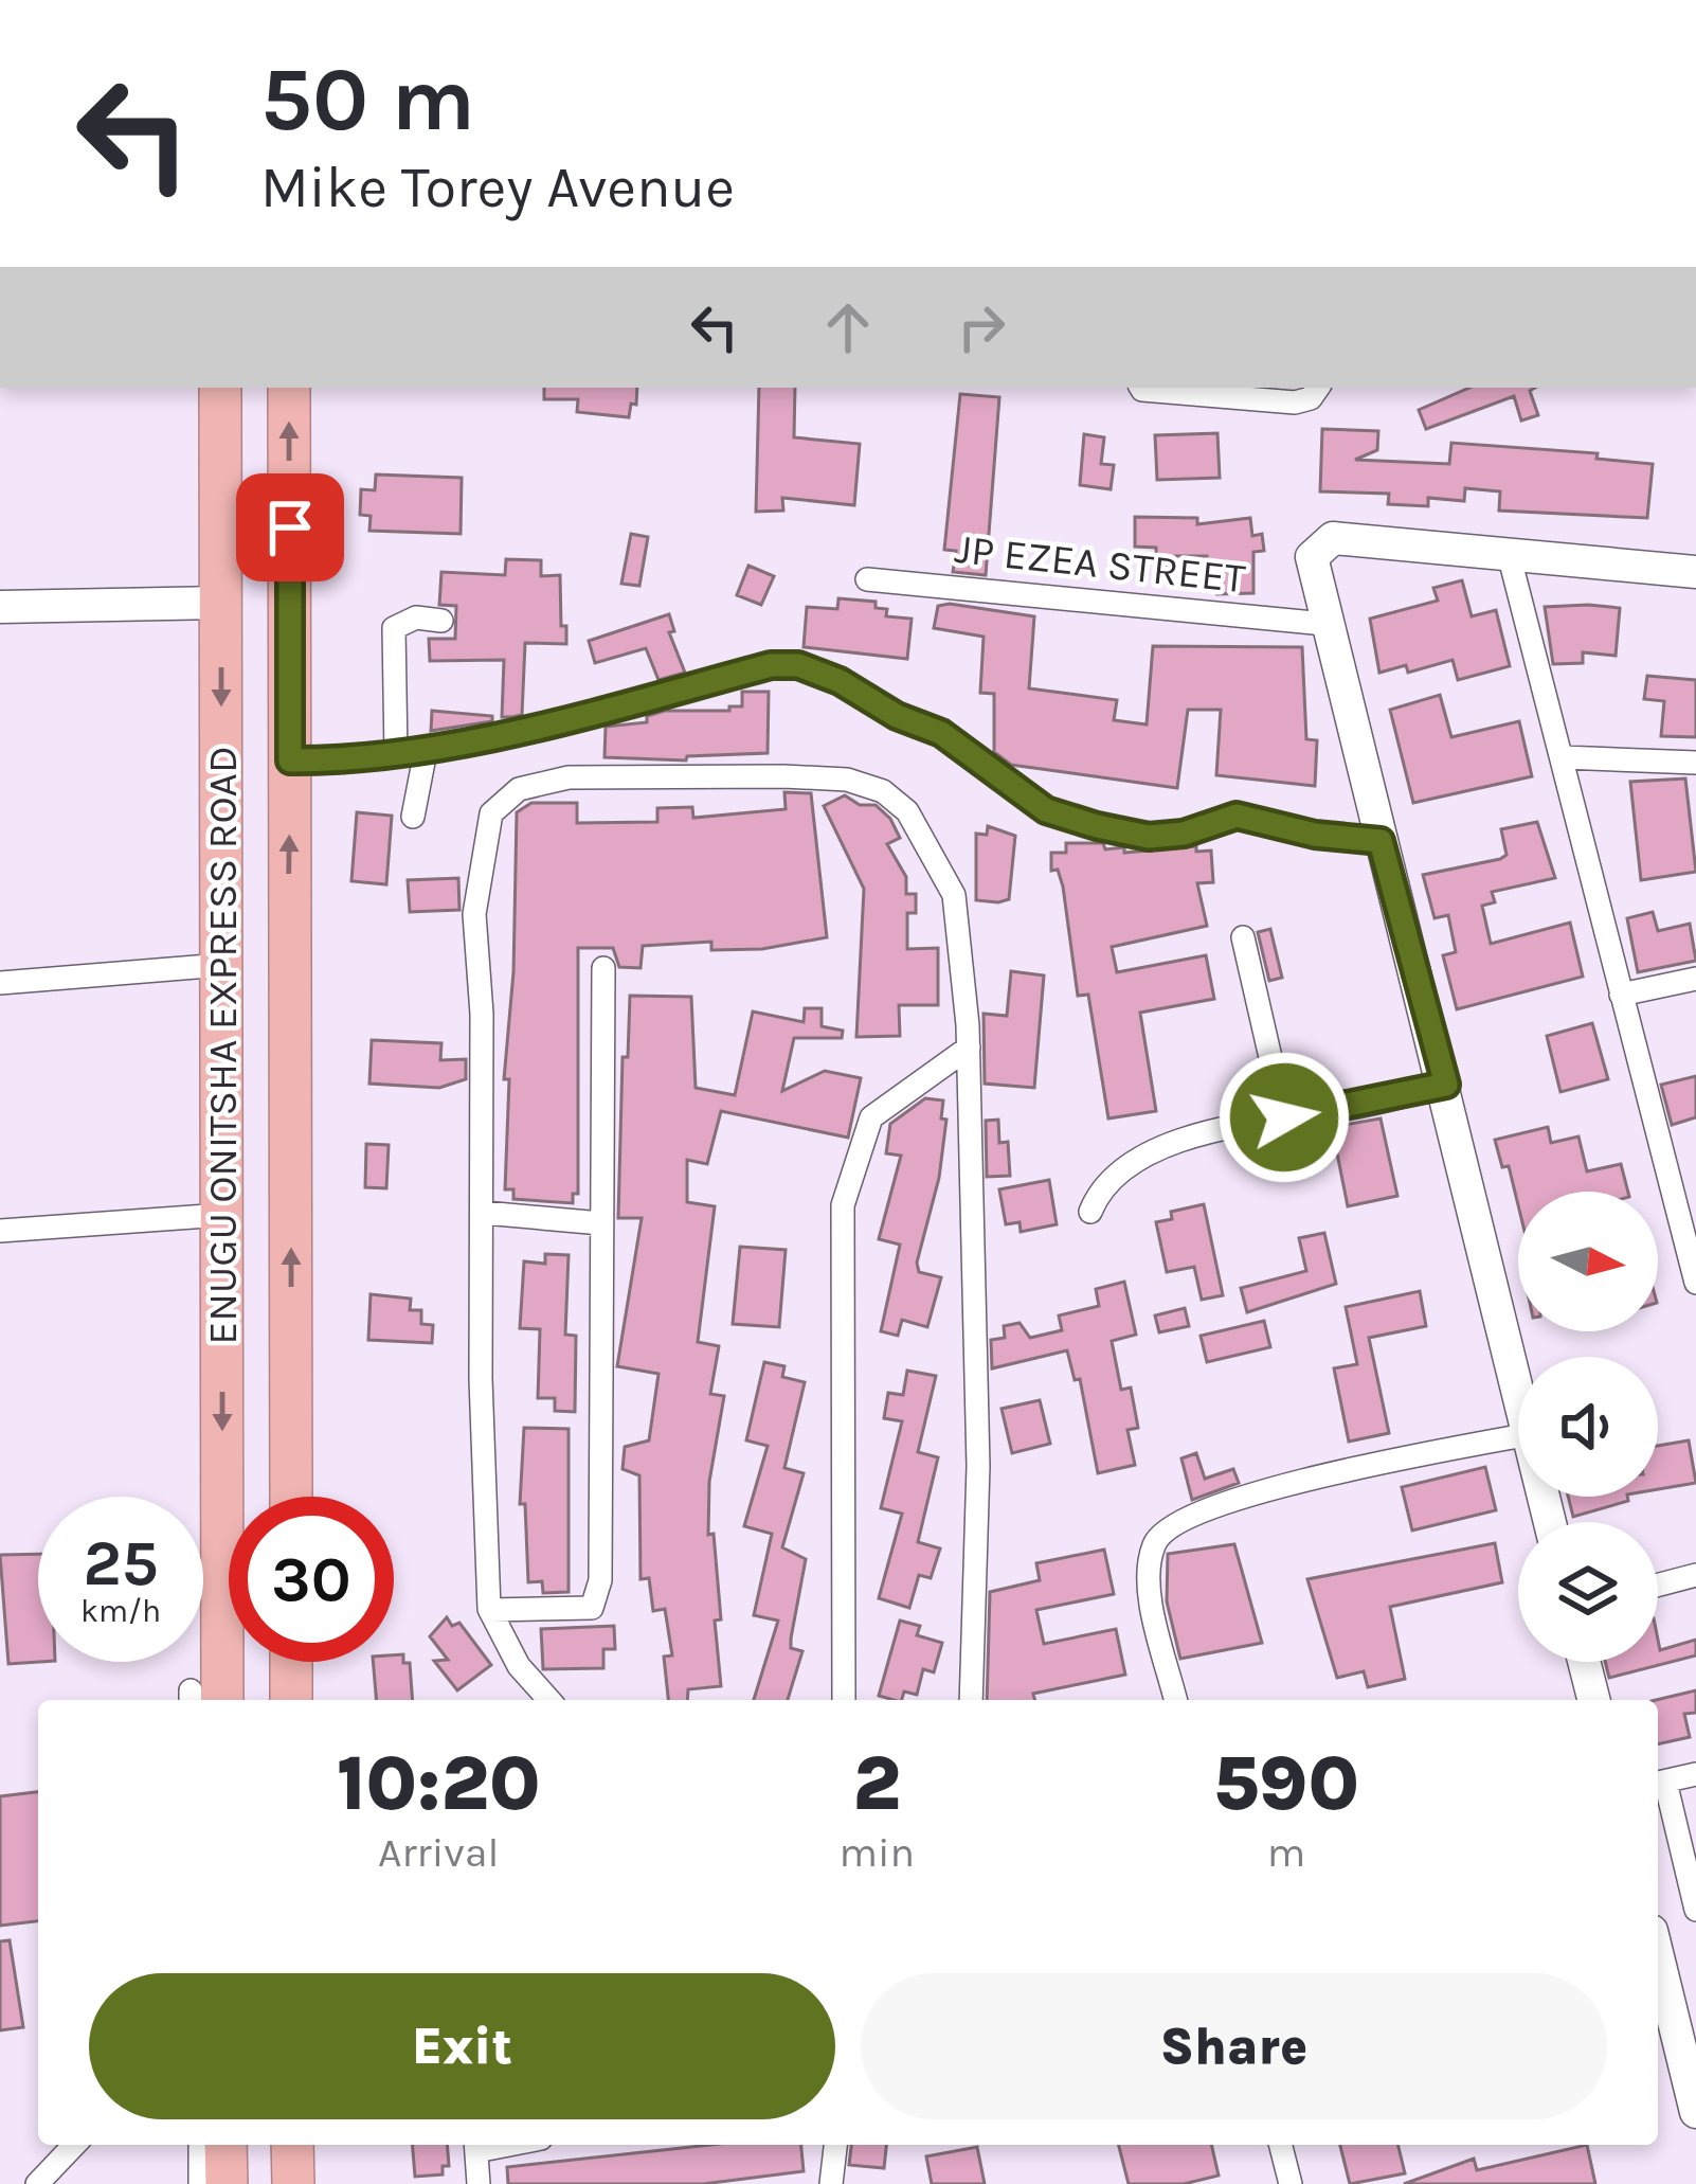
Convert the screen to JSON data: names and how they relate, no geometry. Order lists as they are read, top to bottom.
{
  "streets": {
    "highway": ["ENUGU ONITSHA EXPRESS ROAD"],
    "street": ["JP EZEA STREET"]
  },
  "north": "right",
  "page": {
    "turn": ["50 m", "Mike Torey Avenue"],
    "speed": "25 km/h",
    "limit": "30",
    "eta": [
      "10:20",
      "Arrival",
      "2",
      "min",
      "590",
      "m"
    ],
    "buttons": ["Exit", "Share"]
  }
}
